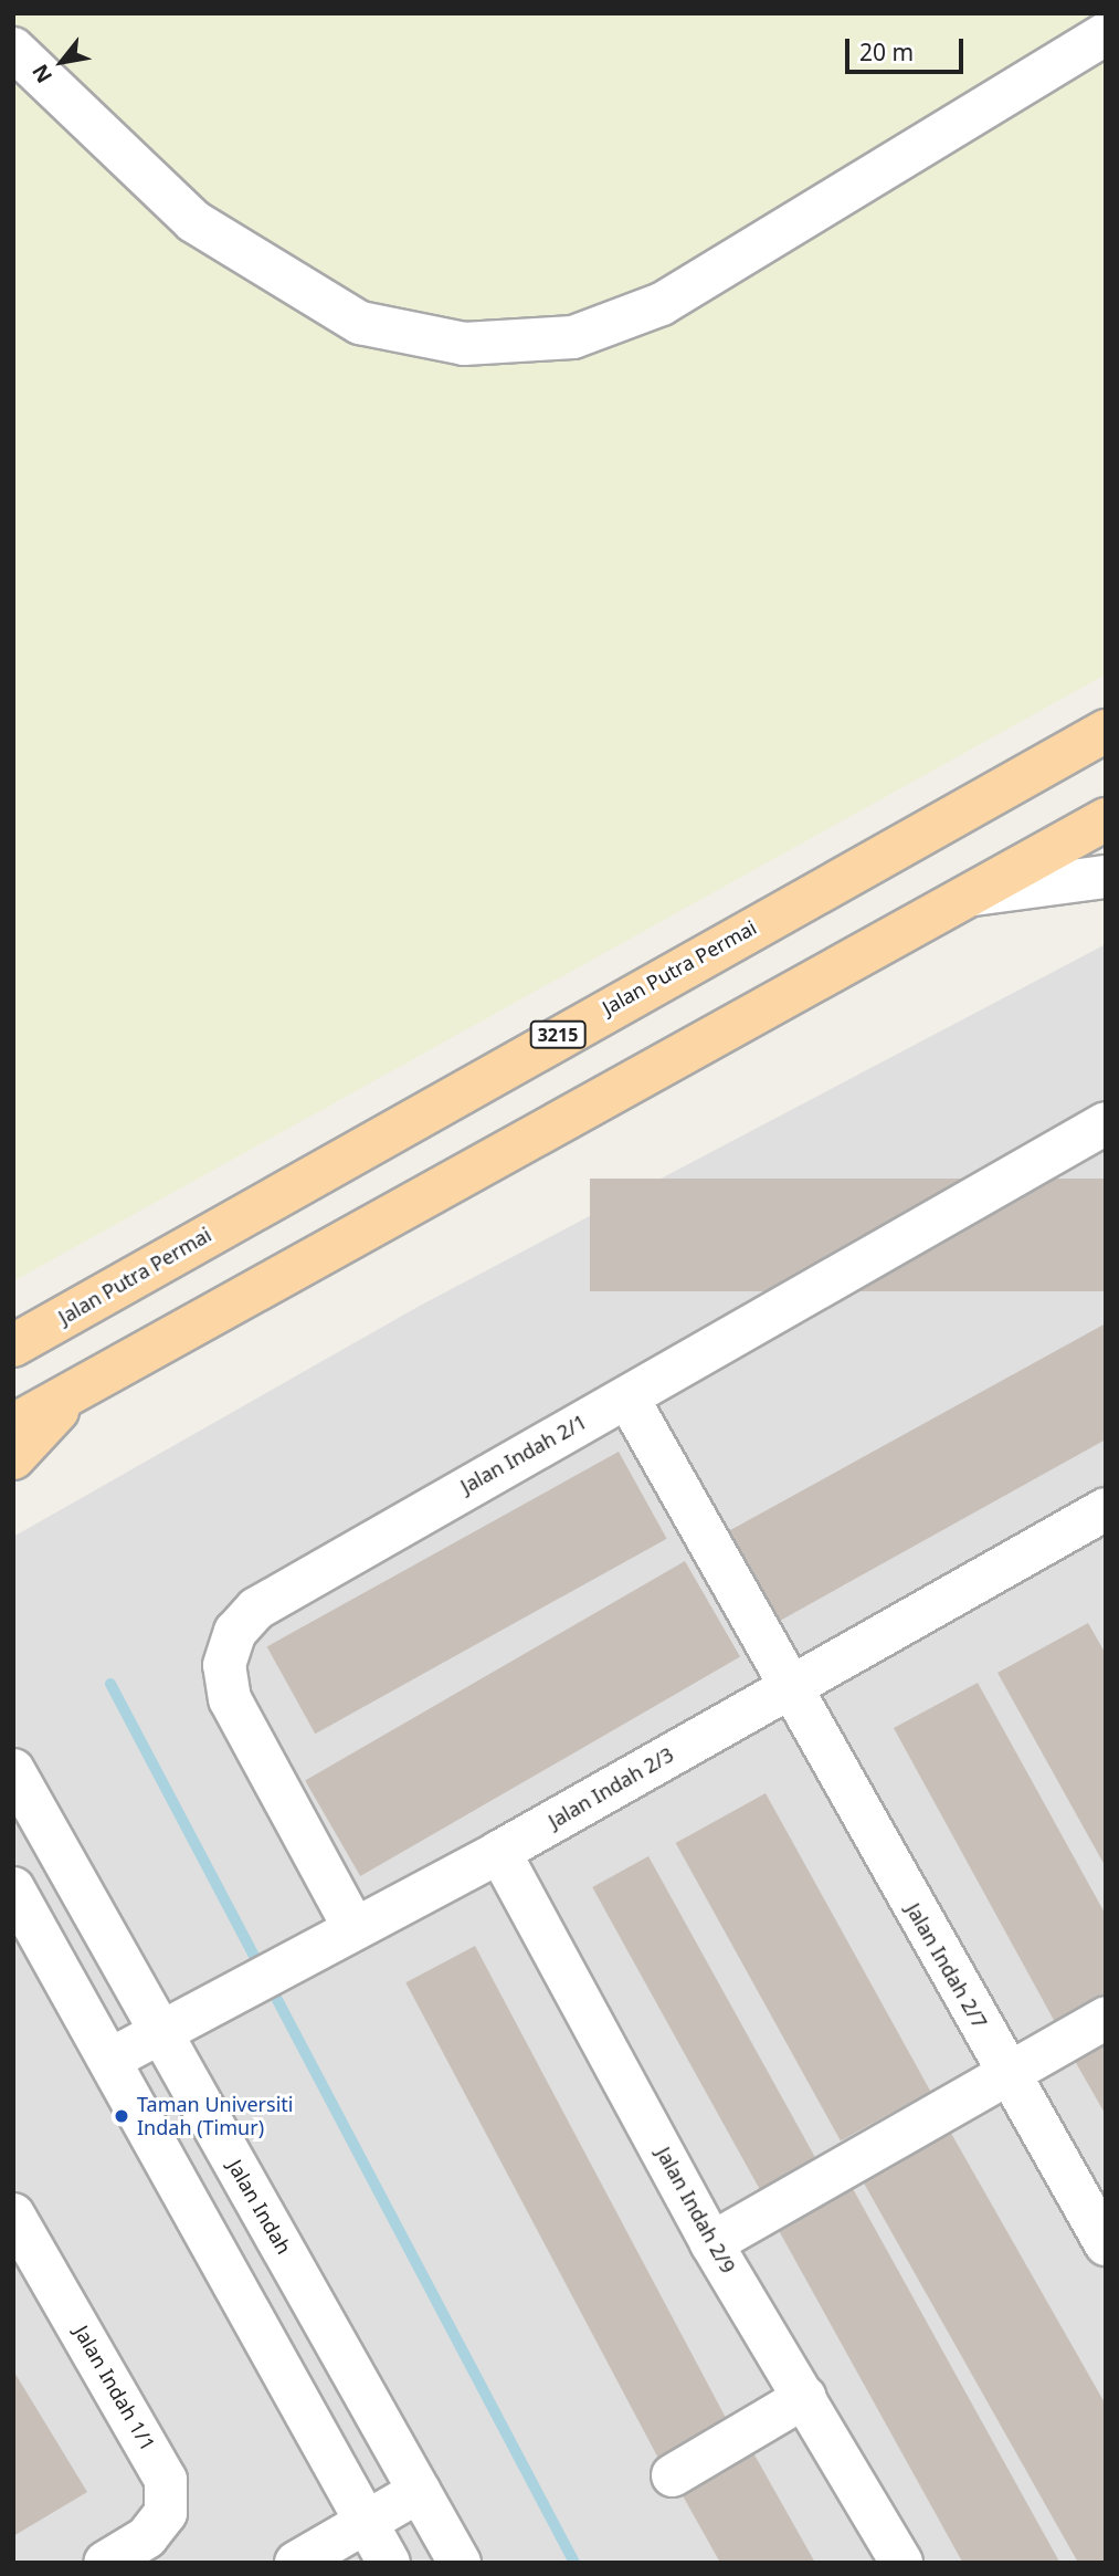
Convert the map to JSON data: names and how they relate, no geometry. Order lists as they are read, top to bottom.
{
  "streets": {
    "main road": ["Jalan Putra Permai", "3215"],
    "street": [
      "Jalan Indah 2/1",
      "Jalan Indah 2/3",
      "Jalan Indah 2/7",
      "Jalan Indah",
      "Jalan Indah 2/9",
      "Jalan Indah 1/1"
    ]
  },
  "crossings": [
    ["Jalan Indah 2/1", "Jalan Indah 2/3"],
    ["Jalan Indah 2/1", "Jalan Indah 2/7"],
    ["Jalan Indah 2/3", "Jalan Indah 2/7"],
    ["Jalan Indah 2/3", "Jalan Indah"],
    ["Jalan Indah 2/3", "Jalan Indah 2/9"]
  ],
  "places": ["Taman Universiti Indah (Timur)"],
  "scale_bar": "20 m",
  "north": "bottom left"
}
